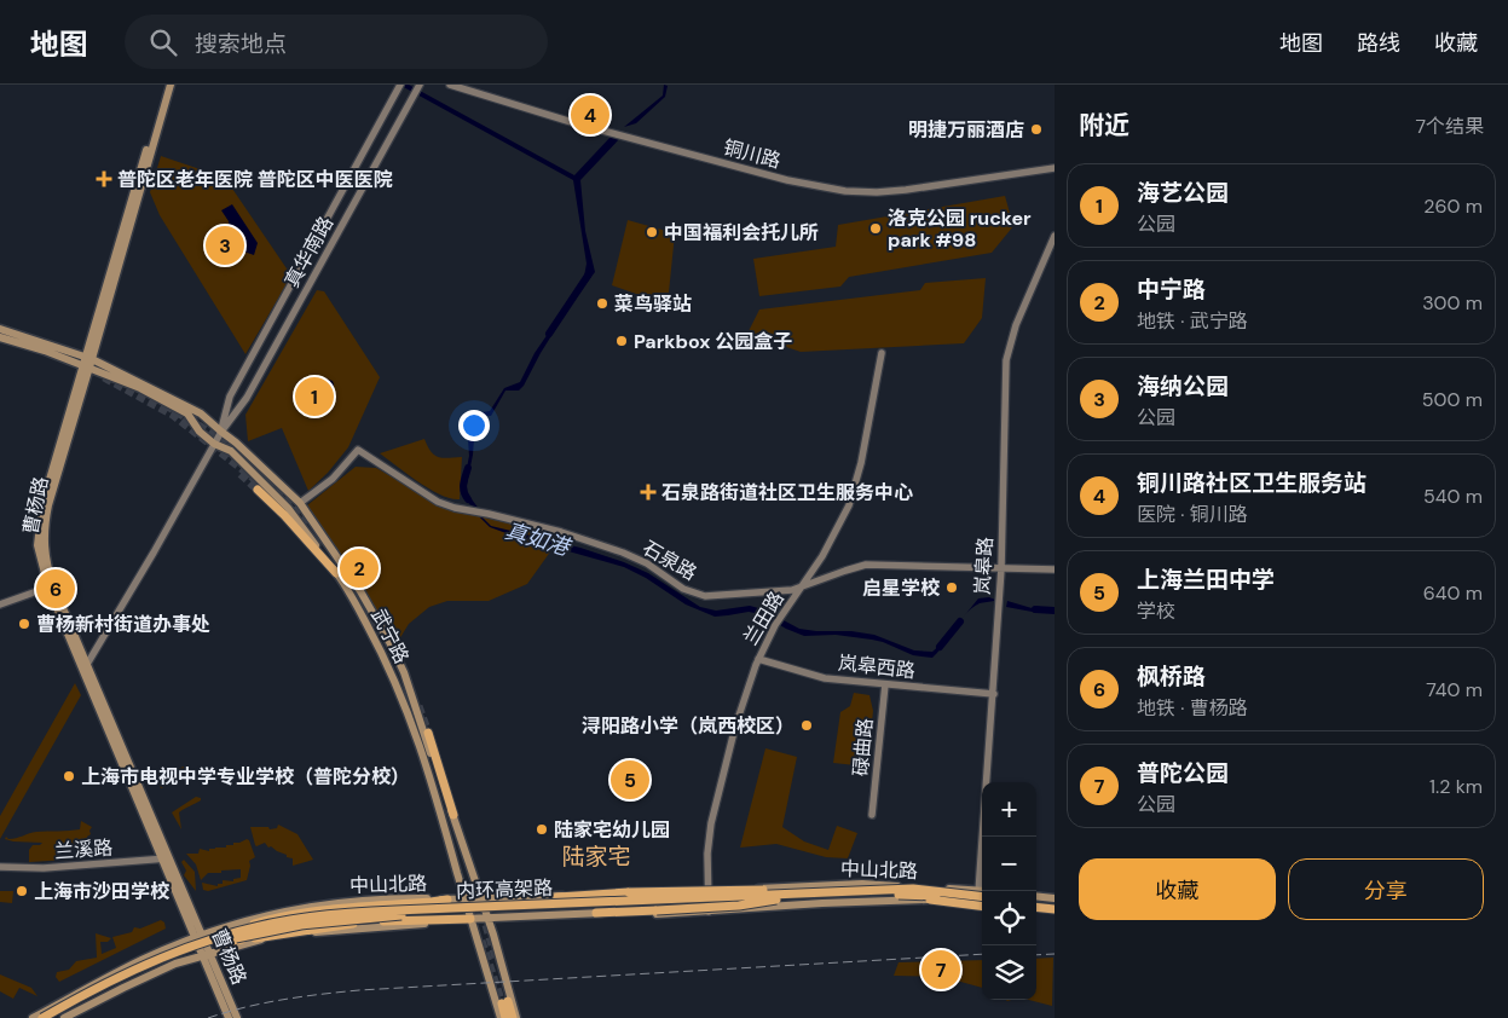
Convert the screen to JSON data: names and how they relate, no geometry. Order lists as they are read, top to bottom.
{
  "streets": {
    "highway": ["内环高架路"],
    "main road": [
      "铜川路",
      "真华南路",
      "曹杨路",
      "石泉路",
      "岚皋路",
      "兰田路",
      "武宁路",
      "岚皋西路",
      "碌曲路",
      "兰溪路",
      "中山北路"
    ]
  },
  "crossings": [
    ["真华南路", "曹杨路"],
    ["真华南路", "武宁路"],
    ["曹杨路", "武宁路"],
    ["曹杨路", "兰溪路"],
    ["曹杨路", "中山北路"],
    ["石泉路", "岚皋路"],
    ["石泉路", "兰田路"],
    ["岚皋路", "岚皋西路"],
    ["兰田路", "岚皋西路"],
    ["兰田路", "中山北路"],
    ["武宁路", "中山北路"],
    ["岚皋西路", "碌曲路"]
  ],
  "districts": ["陆家宅"],
  "water": ["真如港"],
  "places": {
    "other": [
      "明捷万丽酒店",
      "洛克公园 rucker park #98",
      "中国福利会托儿所",
      "菜鸟驿站",
      "Parkbox 公园盒子",
      "启星学校",
      "曹杨新村街道办事处",
      "浔阳路小学（岚西校区）",
      "上海市电视中学专业学校（普陀分校）",
      "陆家宅幼儿园",
      "上海市沙田学校"
    ],
    "health": ["普陀区老年医院 普陀区中医医院", "石泉路街道社区卫生服务中心"]
  },
  "page": {
    "header": "地图",
    "search": "搜索地点",
    "nav": ["地图", "路线", "收藏"],
    "heading": ["附近", "7个结果"],
    "pins": [
      "4",
      "3",
      "1",
      "2",
      "6",
      "5",
      "7"
    ],
    "list": [
      {
        "mark": "1",
        "name": "海艺公园",
        "note": "公园",
        "value": "260 m"
      },
      {
        "mark": "2",
        "name": "中宁路",
        "note": "地铁 · 武宁路",
        "value": "300 m"
      },
      {
        "mark": "3",
        "name": "海纳公园",
        "note": "公园",
        "value": "500 m"
      },
      {
        "mark": "4",
        "name": "铜川路社区卫生服务站",
        "note": "医院 · 铜川路",
        "value": "540 m"
      },
      {
        "mark": "5",
        "name": "上海兰田中学",
        "note": "学校",
        "value": "640 m"
      },
      {
        "mark": "6",
        "name": "枫桥路",
        "note": "地铁 · 曹杨路",
        "value": "740 m"
      },
      {
        "mark": "7",
        "name": "普陀公园",
        "note": "公园",
        "value": "1.2 km"
      }
    ],
    "map_buttons": ["+", "−"],
    "buttons": ["收藏", "分享"]
  }
}
